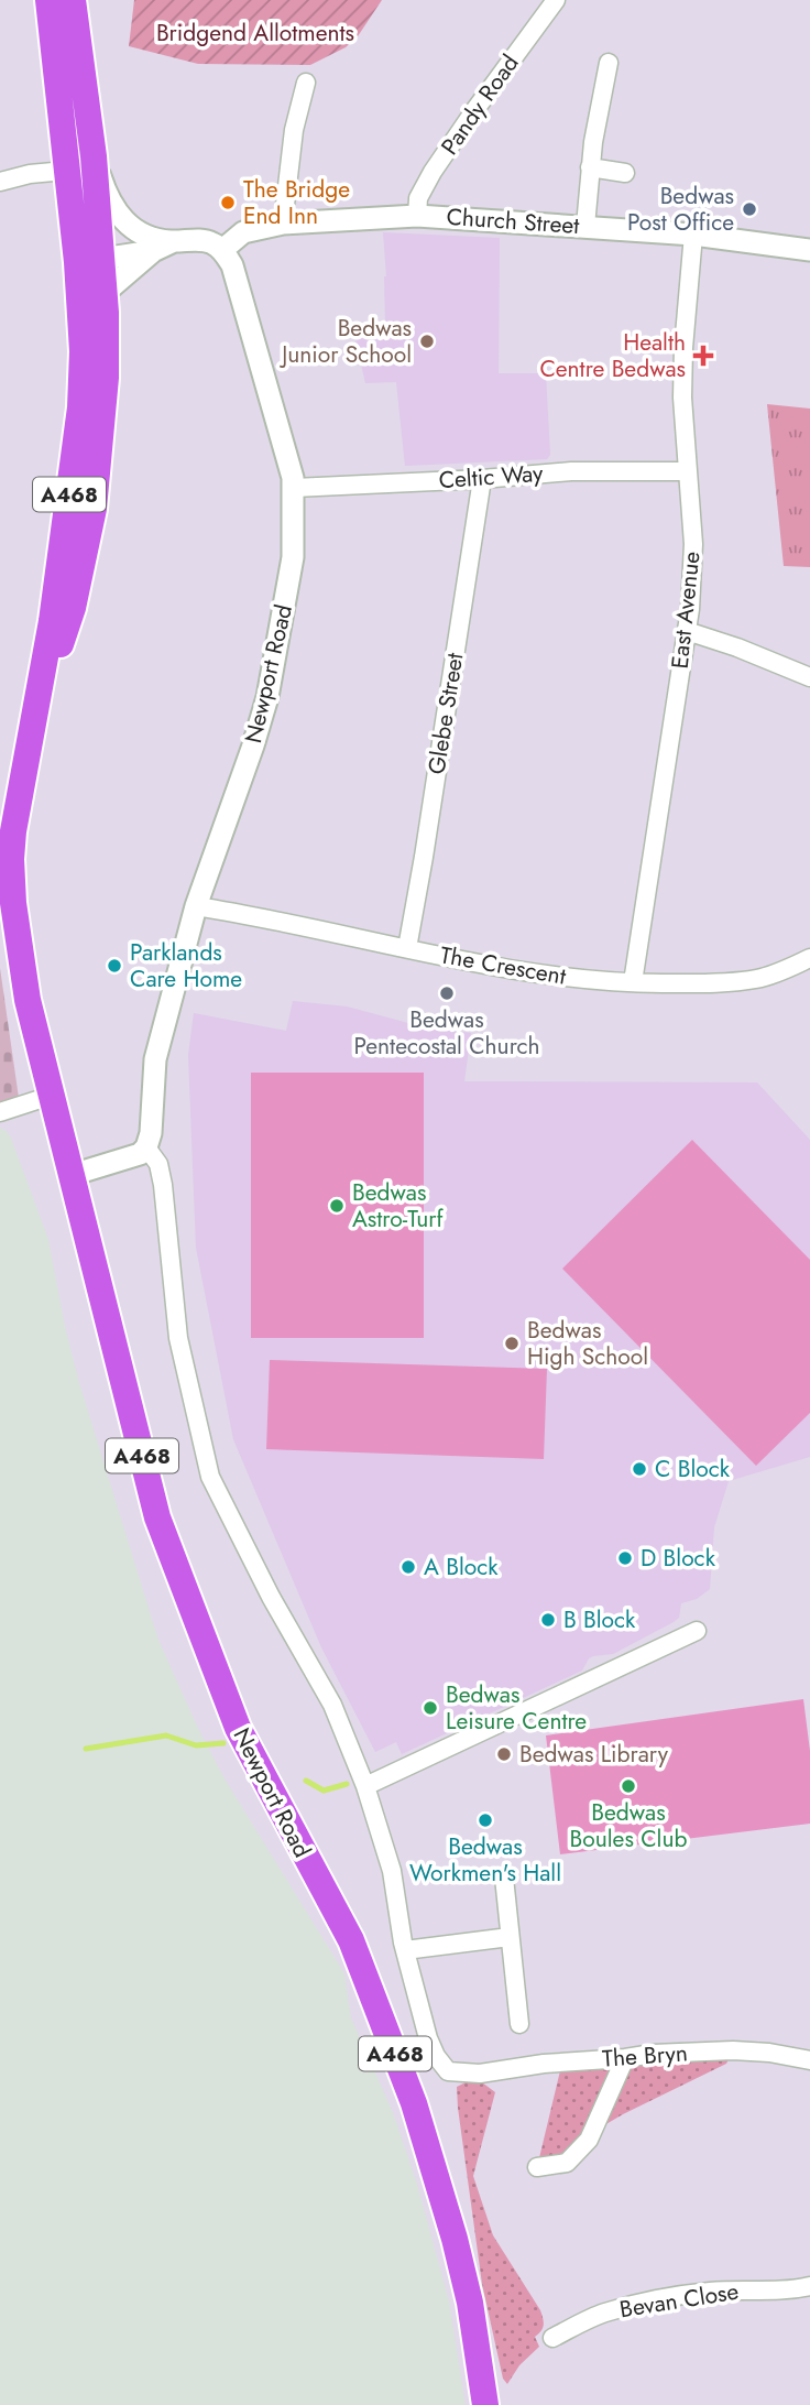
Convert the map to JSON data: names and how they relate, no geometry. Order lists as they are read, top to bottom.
{
  "streets": {
    "main road": ["A468", "Newport Road"],
    "street": [
      "Pandy Road",
      "Church Street",
      "Celtic Way",
      "East Avenue",
      "Glebe Street",
      "The Crescent",
      "The Bryn",
      "Bevan Close"
    ]
  },
  "crossings": [
    ["Pandy Road", "Church Street"],
    ["Church Street", "East Avenue"],
    ["Church Street", "Newport Road"],
    ["Celtic Way", "East Avenue"],
    ["Celtic Way", "Newport Road"],
    ["Celtic Way", "Glebe Street"],
    ["East Avenue", "The Crescent"],
    ["Newport Road", "The Crescent"],
    ["Glebe Street", "The Crescent"]
  ],
  "parks": ["Bridgend Allotments"],
  "places": {
    "other": [
      "The Bridge End Inn",
      "Bedwas Post Office",
      "Bedwas Junior School",
      "Parklands Care Home",
      "Bedwas Pentecostal Church",
      "Bedwas Astro-Turf",
      "Bedwas High School",
      "C Block",
      "D Block",
      "A Block",
      "B Block",
      "Bedwas Leisure Centre",
      "Bedwas Library",
      "Bedwas Boules Club",
      "Bedwas Workmen's Hall"
    ],
    "health": ["Health Centre Bedwas"]
  }
}
